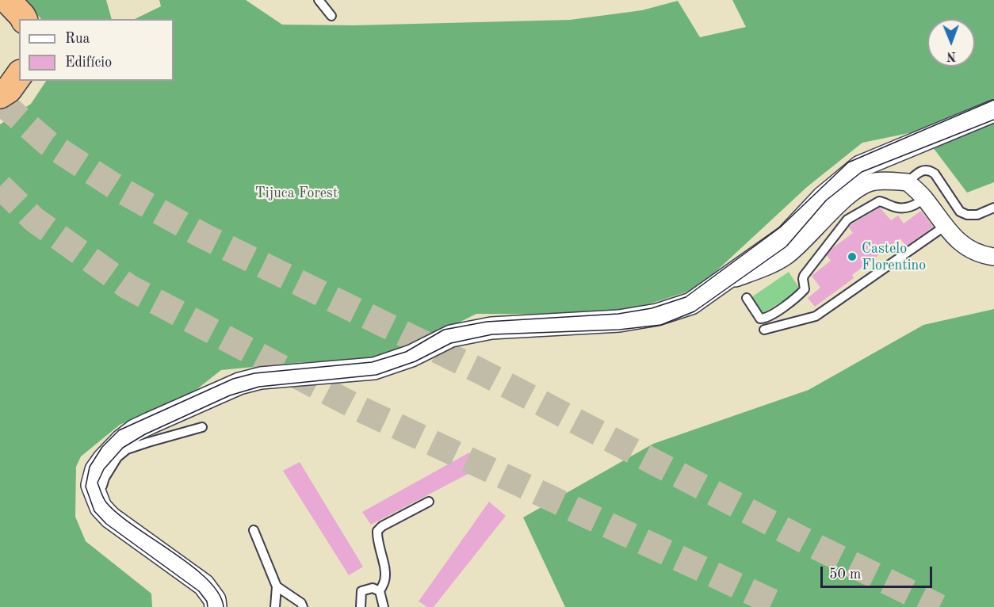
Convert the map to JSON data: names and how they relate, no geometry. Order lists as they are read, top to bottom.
{
  "parks": ["Tijuca Forest"],
  "places": ["Castelo Florentino"],
  "legend": ["Rua", "Edifício"],
  "scale_bar": "50 m",
  "north": "bottom"
}
